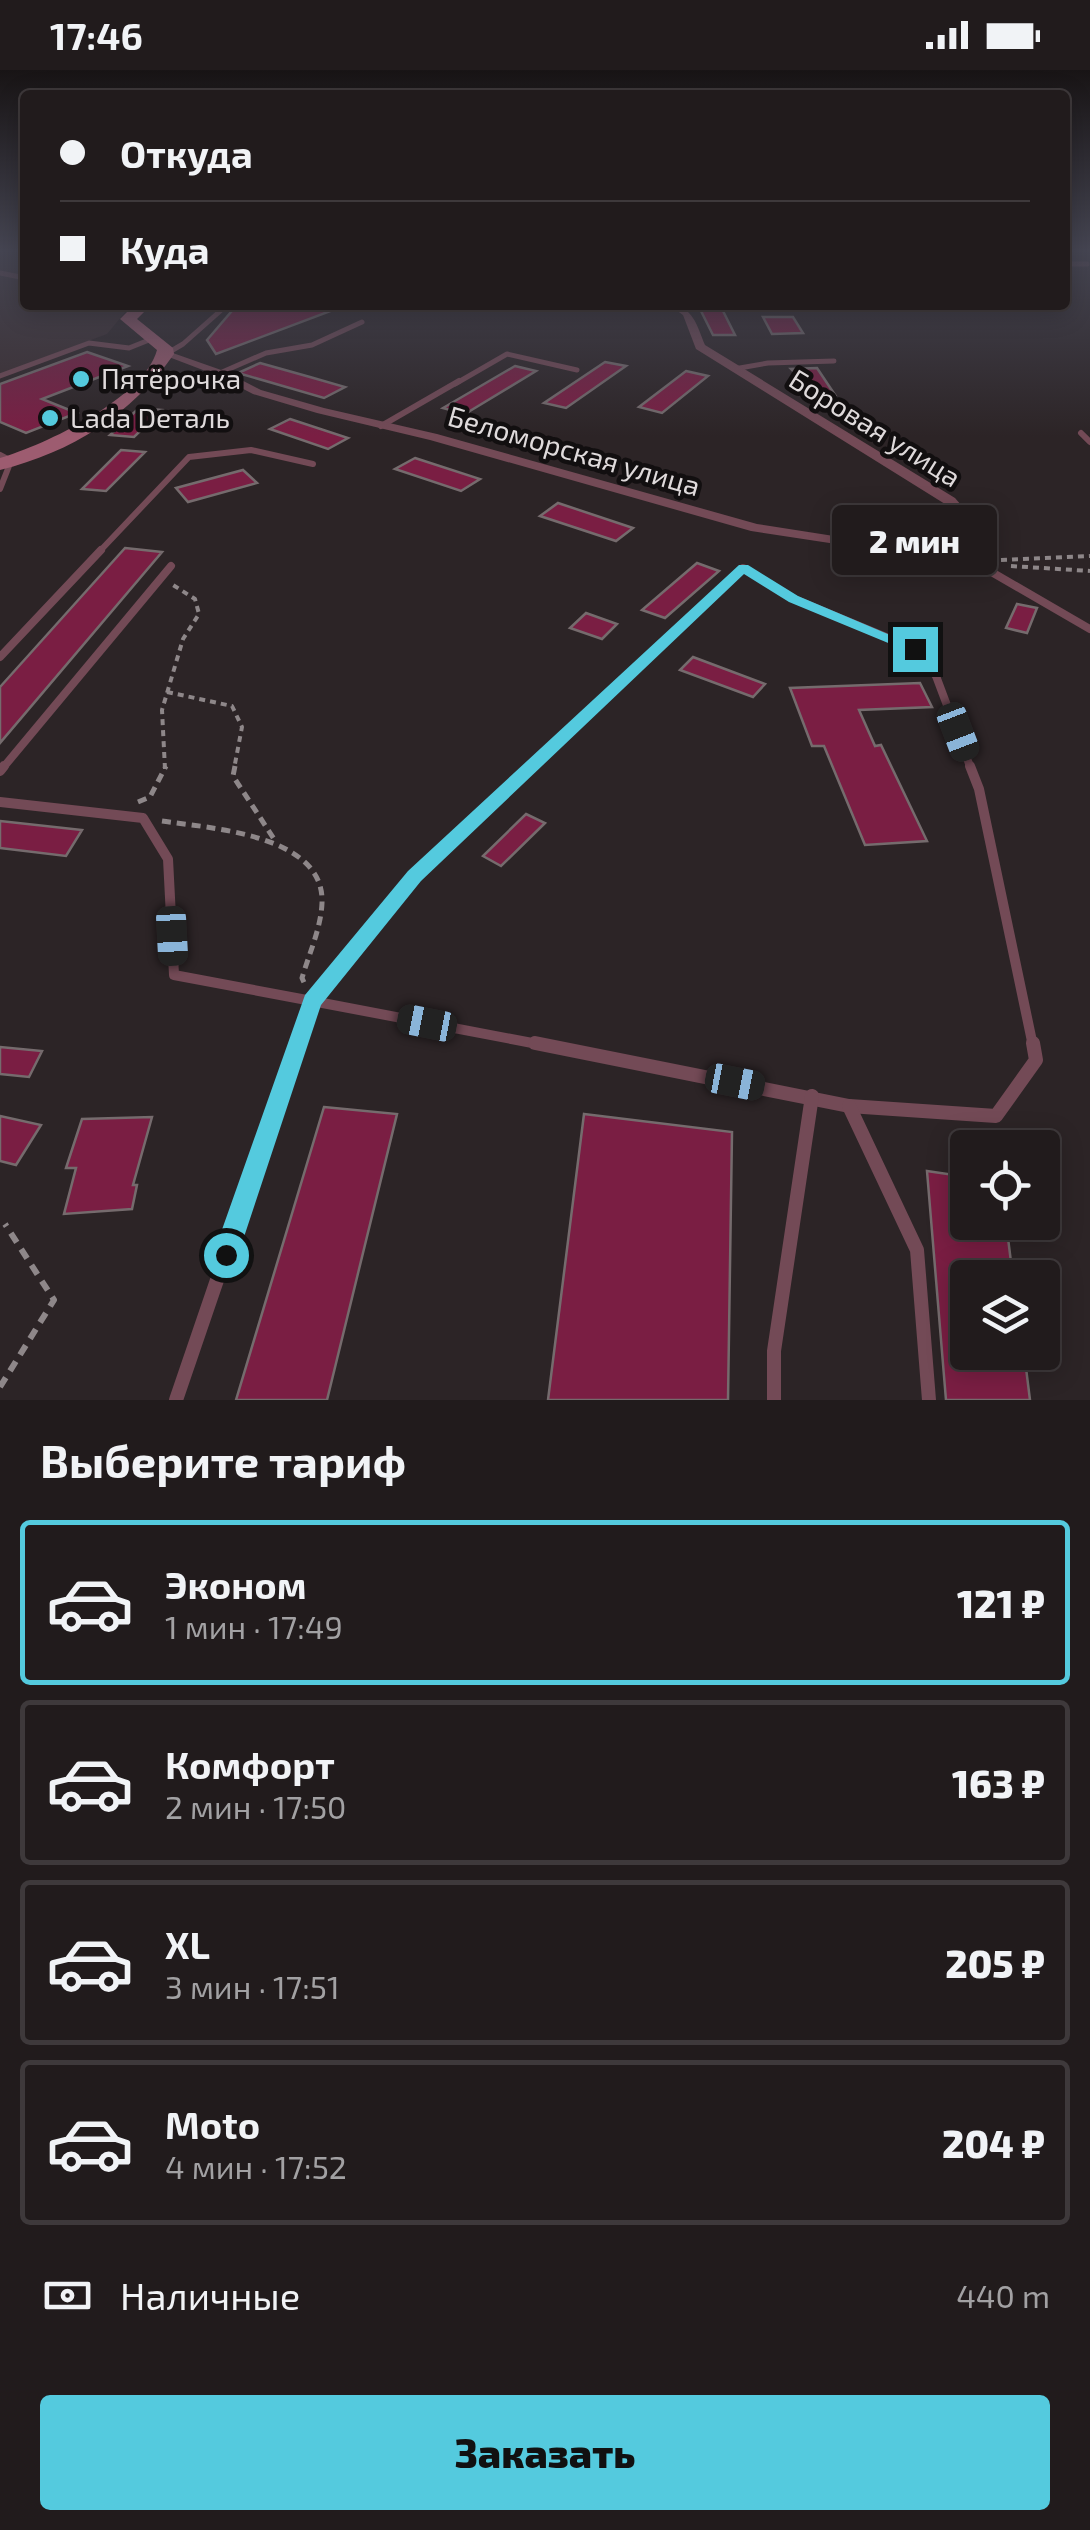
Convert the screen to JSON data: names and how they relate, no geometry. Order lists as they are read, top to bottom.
{
  "streets": {
    "street": ["Боровая улица", "Беломорская улица"]
  },
  "crossings": [
    ["Боровая улица", "Беломорская улица"]
  ],
  "places": ["Пятёрочка", "Lada Dеталь"],
  "page": {
    "status": "17:46",
    "banner": ["Откуда", "Куда"],
    "bubble": "2 мин",
    "heading": "Выберите тариф",
    "list": [
      {
        "name": "Эконом",
        "note": "1 мин · 17:49",
        "value": "121 ₽"
      },
      {
        "name": "Комфорт",
        "note": "2 мин · 17:50",
        "value": "163 ₽"
      },
      {
        "name": "XL",
        "note": "3 мин · 17:51",
        "value": "205 ₽"
      },
      {
        "name": "Moto",
        "note": "4 мин · 17:52",
        "value": "204 ₽"
      }
    ],
    "pay": ["Наличные", "440 m"],
    "buttons": "Заказать"
  }
}
